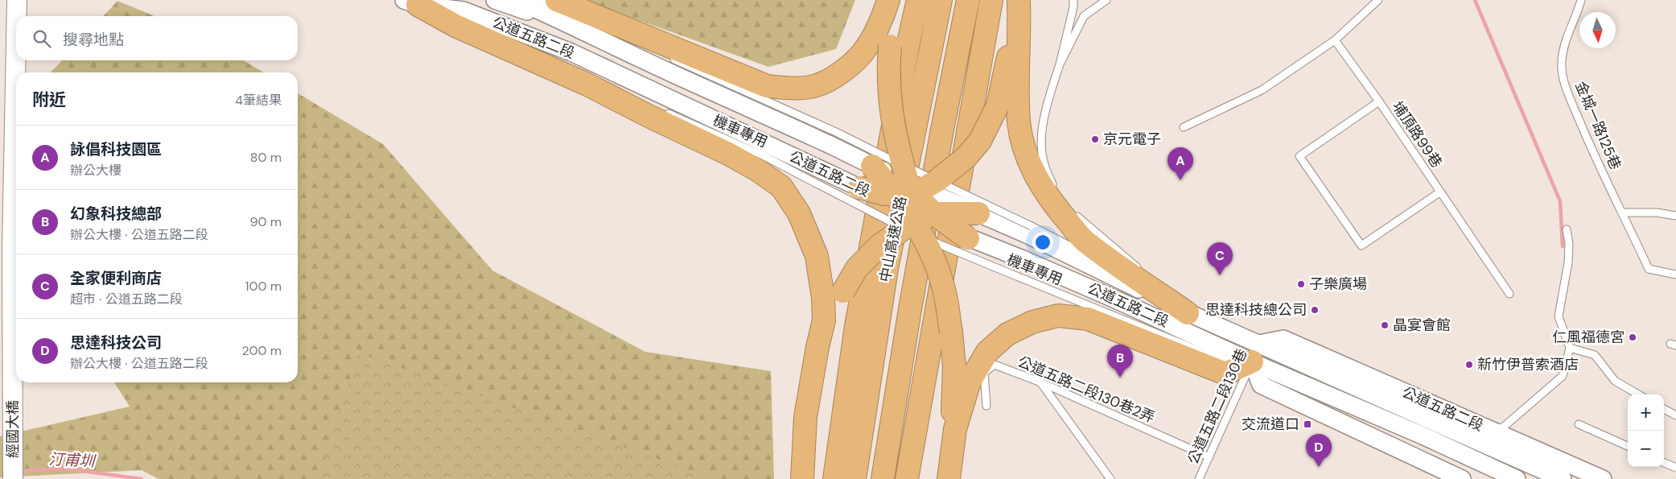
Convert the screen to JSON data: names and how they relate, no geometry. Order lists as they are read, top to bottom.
{
  "streets": {
    "highway": ["中山高速公路"],
    "main road": ["經國大橋"],
    "street": ["公道五路二段"],
    "lane": [
      "金城一路125巷",
      "機車專用",
      "埔頂路99巷",
      "公道五路二段130巷2弄",
      "公道五路二段130巷"
    ]
  },
  "crossings": [
    ["公道五路二段", "機車專用"],
    ["公道五路二段", "公道五路二段130巷"],
    ["機車專用", "公道五路二段130巷"],
    ["公道五路二段130巷2弄", "公道五路二段130巷"]
  ],
  "water": ["汀甫圳"],
  "places": {
    "other": [
      "京元電子",
      "子樂廣場",
      "思達科技總公司",
      "晶宴會館",
      "仁風福德宮",
      "新竹伊普索酒店"
    ],
    "transit": ["交流道口"]
  },
  "north": "bottom",
  "page": {
    "search": "搜尋地點",
    "heading": ["附近", "4筆結果"],
    "list": [
      {
        "mark": "A",
        "name": "詠倡科技園區",
        "note": "辦公大樓",
        "value": "80 m"
      },
      {
        "mark": "B",
        "name": "幻象科技總部",
        "note": "辦公大樓 · 公道五路二段",
        "value": "90 m"
      },
      {
        "mark": "C",
        "name": "全家便利商店",
        "note": "超市 · 公道五路二段",
        "value": "100 m"
      },
      {
        "mark": "D",
        "name": "思達科技公司",
        "note": "辦公大樓 · 公道五路二段",
        "value": "200 m"
      }
    ],
    "pins": [
      "A",
      "C",
      "B",
      "D"
    ],
    "map_buttons": ["+", "−"]
  }
}
